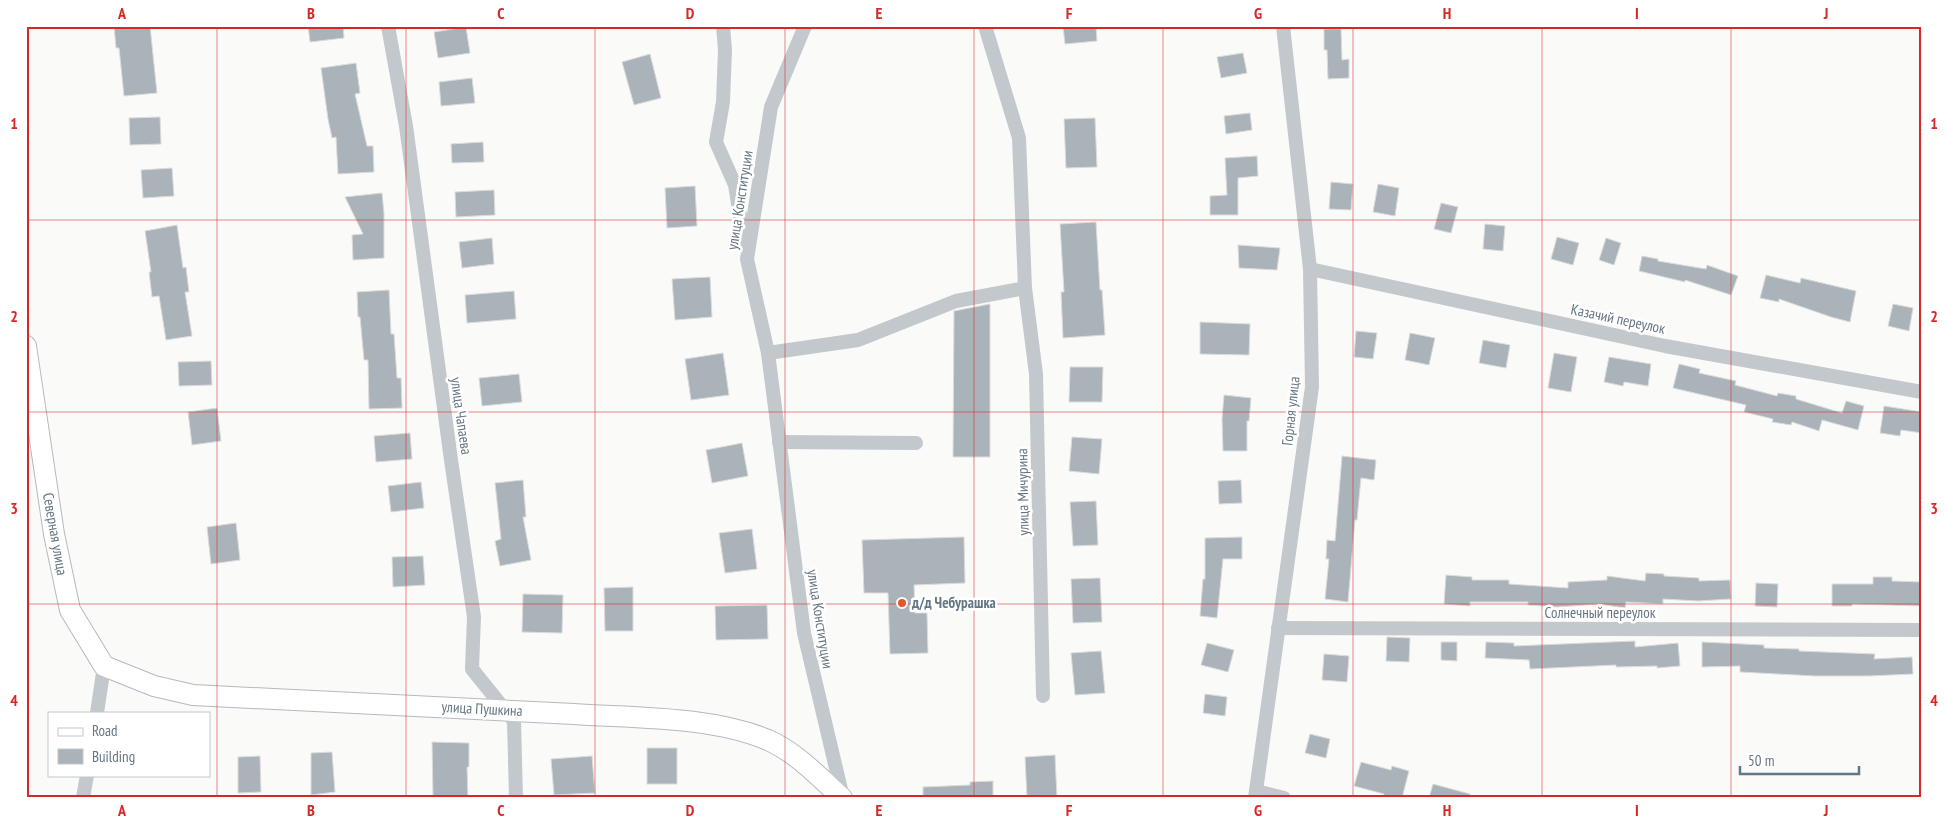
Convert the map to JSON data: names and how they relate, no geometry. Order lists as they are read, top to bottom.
{
  "streets": {
    "main road": ["Северная улица", "улица Пушкина"],
    "street": [
      "улица Конституции",
      "Казачий переулок",
      "Горная улица",
      "улица Чапаева",
      "улица Мичурина",
      "Солнечный переулок"
    ]
  },
  "crossings": [
    ["улица Конституции", "улица Пушкина"],
    ["Казачий переулок", "Горная улица"],
    ["Горная улица", "Солнечный переулок"],
    ["улица Чапаева", "улица Пушкина"],
    ["Северная улица", "улица Пушкина"]
  ],
  "places": ["д/д Чебурашка"],
  "legend": ["Road", "Building"],
  "scale_bar": "50 m",
  "grid": {
    "columns": [
      "A",
      "B",
      "C",
      "D",
      "E",
      "F",
      "G",
      "H",
      "I",
      "J"
    ],
    "rows": [
      "1",
      "2",
      "3",
      "4"
    ]
  }
}
